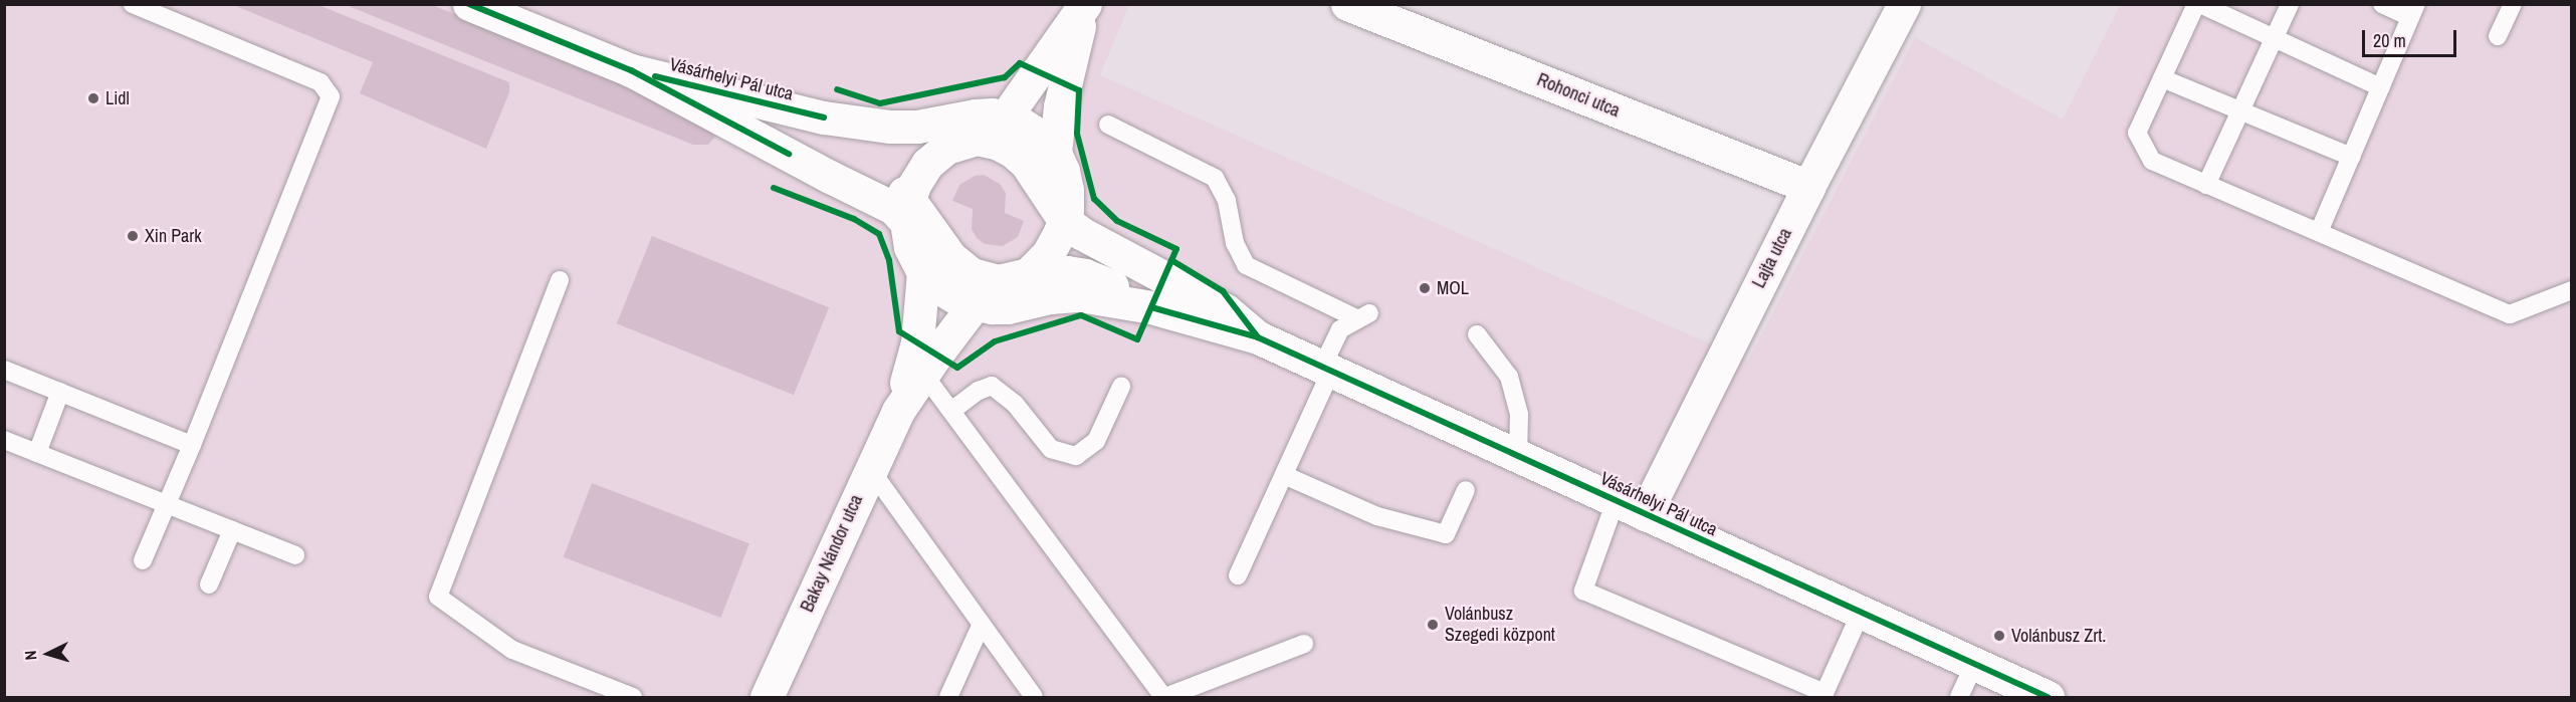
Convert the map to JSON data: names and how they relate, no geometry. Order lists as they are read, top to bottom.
{
  "streets": {
    "main road": [
      "Vásárhelyi Pál utca",
      "Rohonci utca",
      "Lajta utca",
      "Bakay Nándor utca"
    ]
  },
  "crossings": [
    ["Vásárhelyi Pál utca", "Lajta utca"],
    ["Vásárhelyi Pál utca", "Bakay Nándor utca"],
    ["Rohonci utca", "Lajta utca"]
  ],
  "places": [
    "Lidl",
    "Xin Park",
    "MOL",
    "Volánbusz Szegedi központ",
    "Volánbusz Zrt."
  ],
  "scale_bar": "20 m",
  "north": "left"
}
